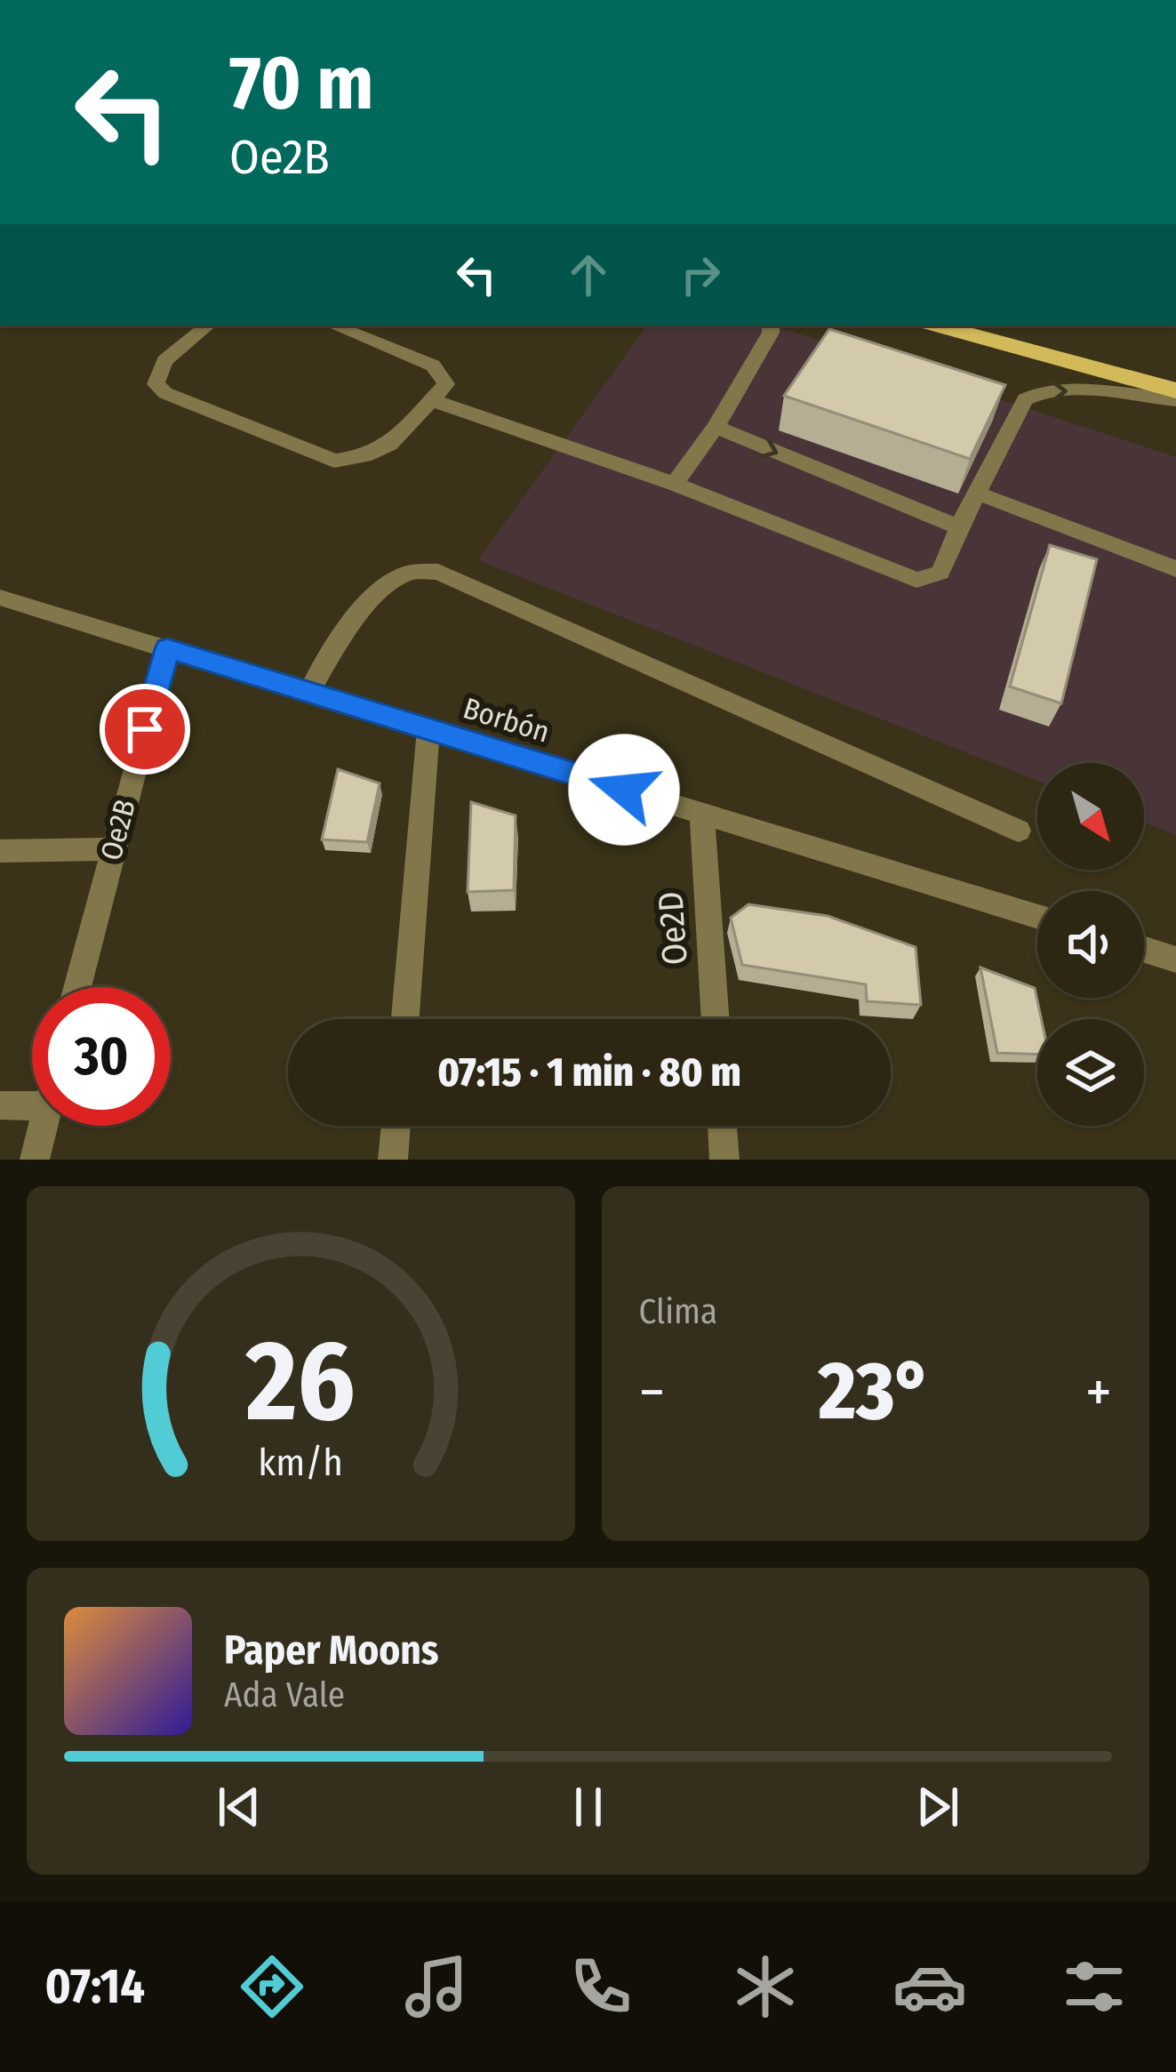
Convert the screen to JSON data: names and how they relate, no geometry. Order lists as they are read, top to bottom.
{
  "streets": {
    "street": ["Borbón", "Oe2B", "Oe2D"]
  },
  "crossings": [
    ["Borbón", "Oe2B"],
    ["Borbón", "Oe2D"]
  ],
  "north": "bottom right",
  "page": {
    "turn": ["70 m", "Oe2B"],
    "limit": "30",
    "trip": "07:15 · 1 min · 80 m",
    "tile": "Clima",
    "heat": ["−", "23°", "+"],
    "song": ["Paper Moons", "Ada Vale"],
    "tabs": "07:14",
    "gauge": ["26", "km/h"]
  }
}
